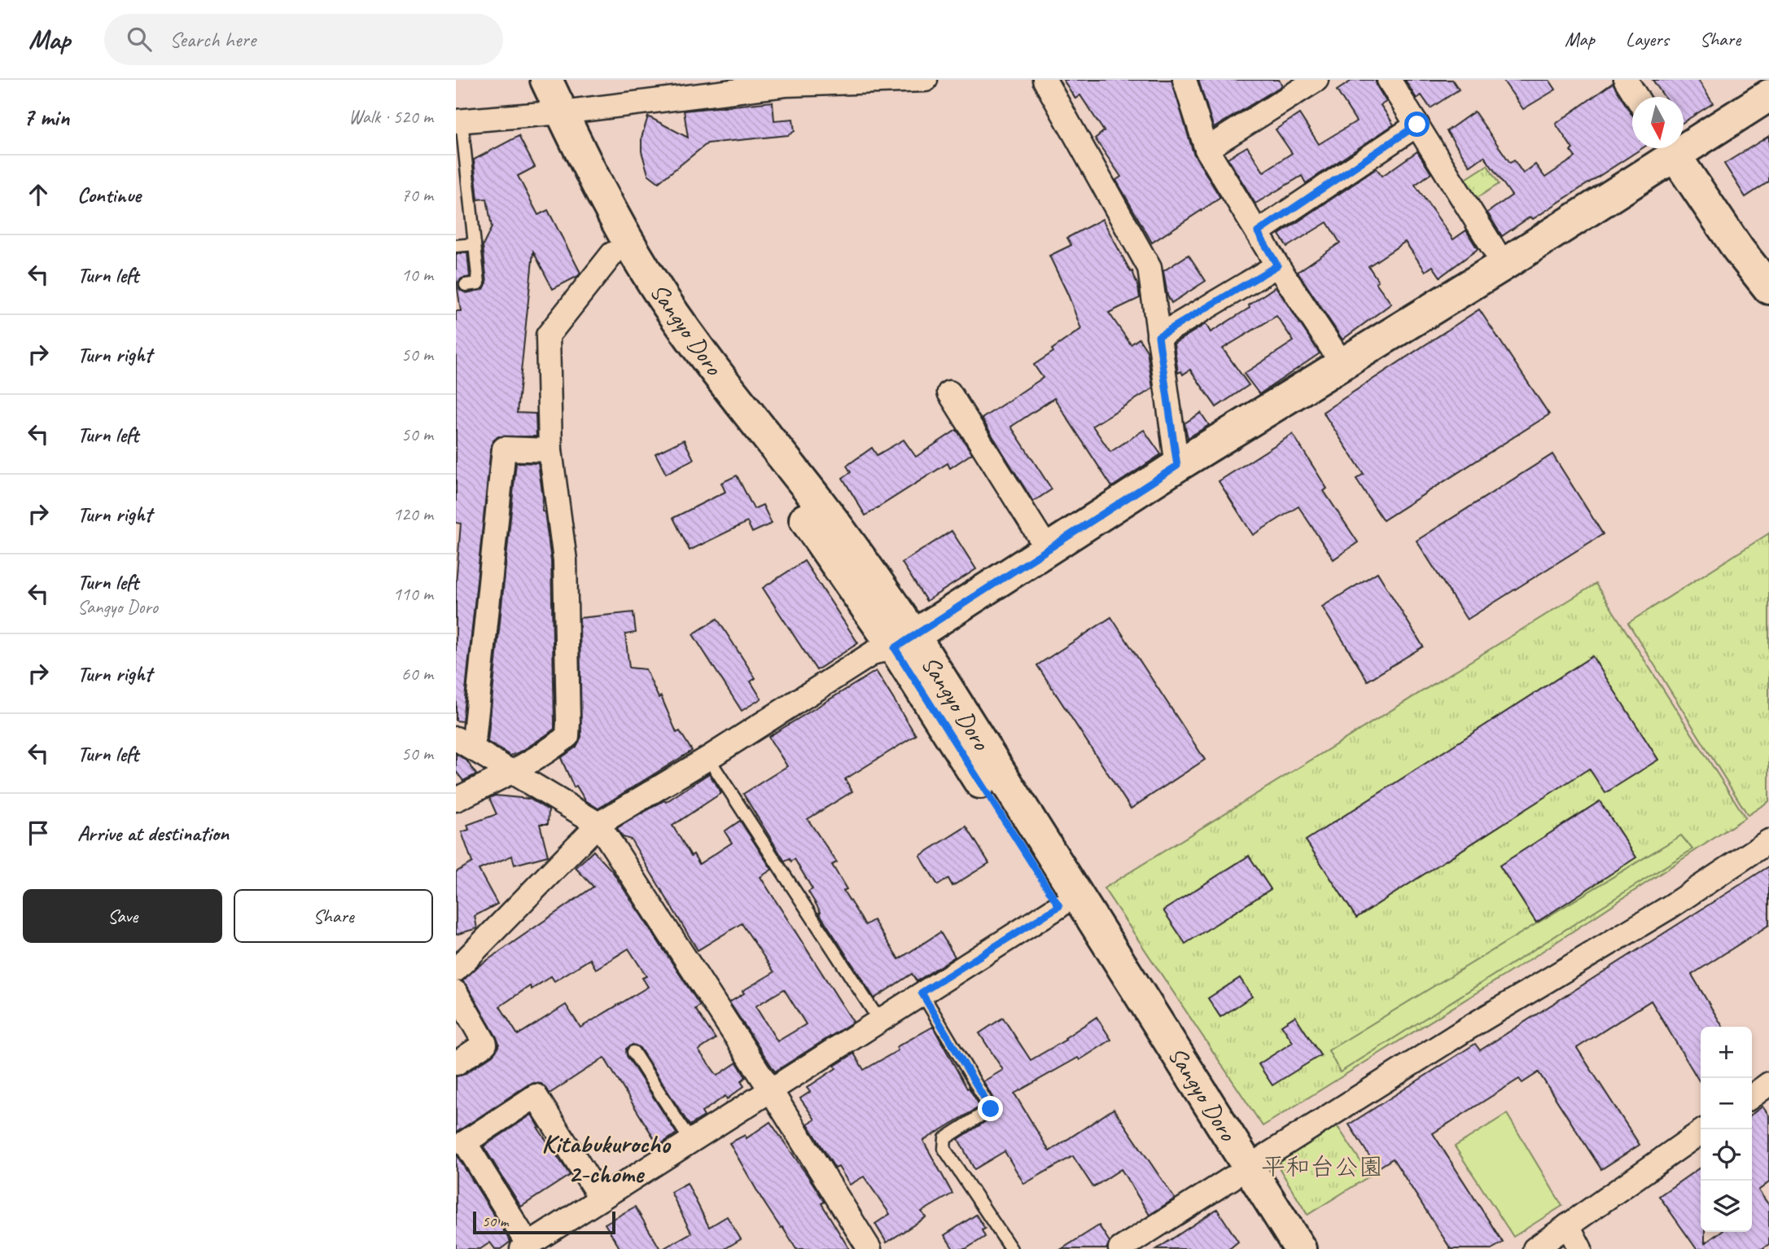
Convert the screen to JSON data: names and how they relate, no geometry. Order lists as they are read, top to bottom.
{
  "streets": {
    "main road": ["Sangyo Doro"]
  },
  "districts": ["Kitabukurocho 2-chome"],
  "parks": ["平和台公園"],
  "scale_bar": "50 m",
  "north": "bottom",
  "page": {
    "header": "Map",
    "search": "Search here",
    "nav": ["Map", "Layers", "Share"],
    "heading": ["7 min", "Walk · 520 m"],
    "list": [
      ["Continue", "70 m"],
      ["Turn left", "10 m"],
      ["Turn right", "50 m"],
      ["Turn left", "50 m"],
      ["Turn right", "120 m"],
      ["Turn left", "Sangyo Doro", "110 m"],
      ["Turn right", "60 m"],
      ["Turn left", "50 m"],
      "Arrive at destination"
    ],
    "buttons": ["Save", "Share"],
    "map_buttons": ["+", "−"],
    "scale": "50 m"
  }
}
